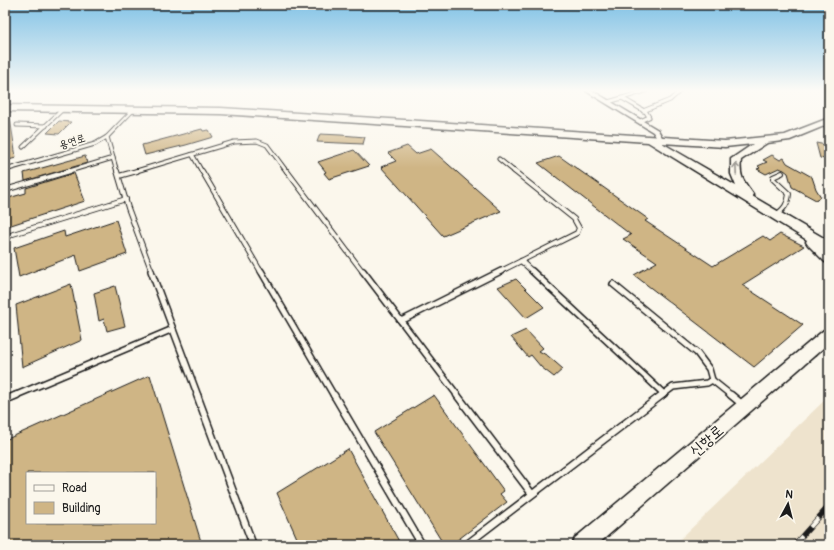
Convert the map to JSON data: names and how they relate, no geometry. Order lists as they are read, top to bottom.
{
  "streets": {
    "street": ["신항로"],
    "lane": ["용연로"]
  },
  "legend": ["Road", "Building"],
  "north": "top"
}
